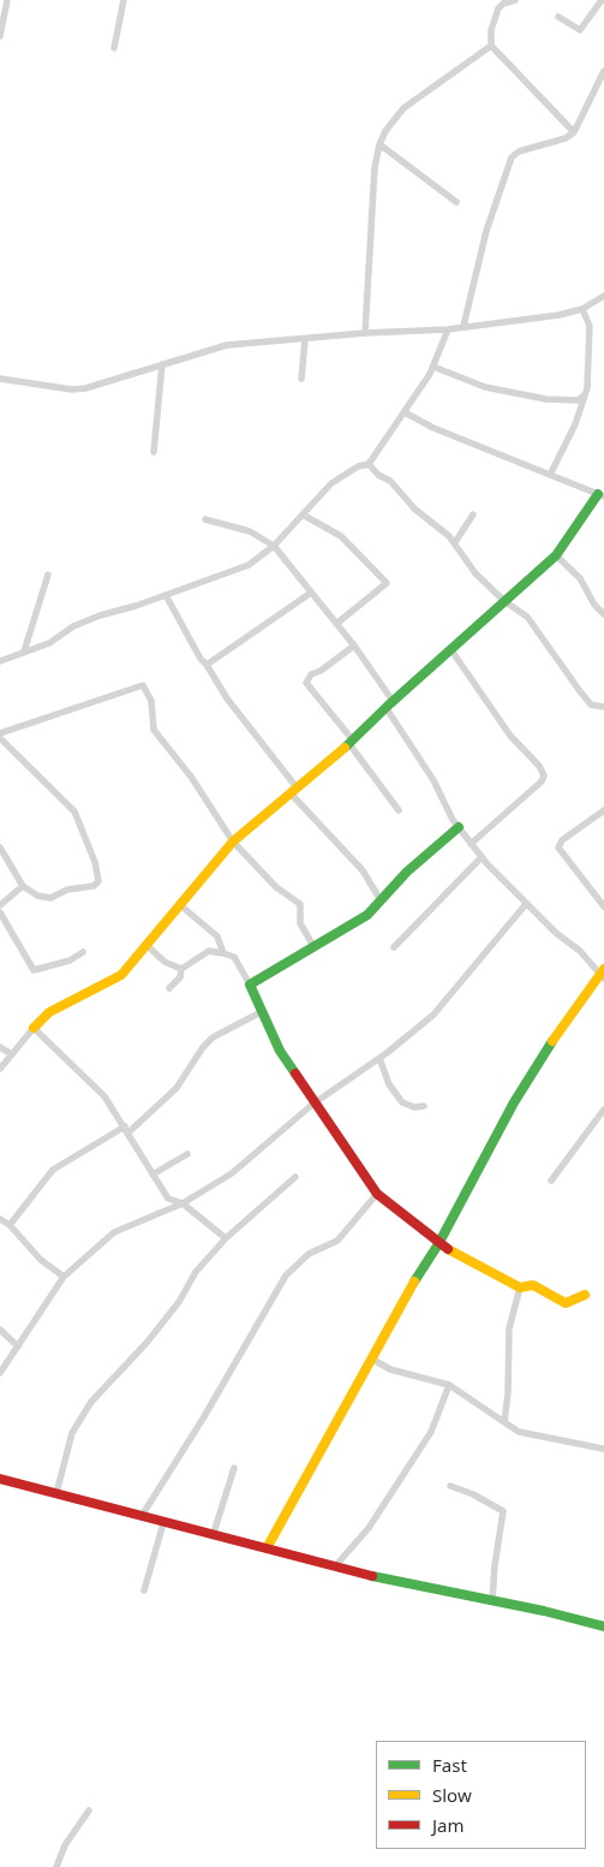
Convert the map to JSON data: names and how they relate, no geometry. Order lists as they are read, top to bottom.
{
  "legend": ["Fast", "Slow", "Jam"]
}
